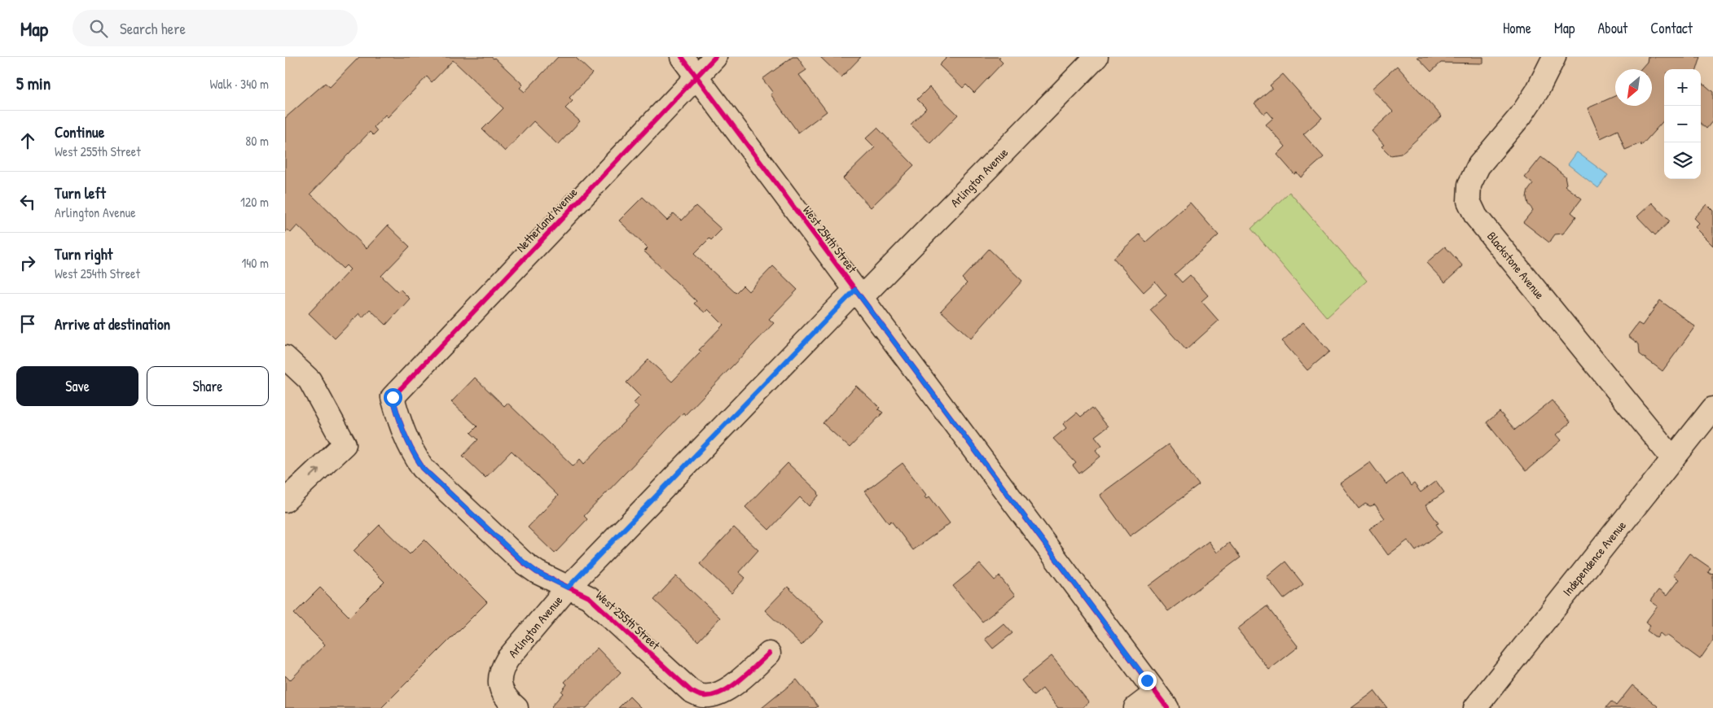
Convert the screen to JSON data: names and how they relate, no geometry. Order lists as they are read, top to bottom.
{
  "streets": {
    "street": [
      "Arlington Avenue",
      "Netherland Avenue",
      "West 254th Street",
      "Blackstone Avenue",
      "Independence Avenue",
      "West 255th Street"
    ]
  },
  "crossings": [
    ["Arlington Avenue", "West 254th Street"],
    ["Arlington Avenue", "West 255th Street"],
    ["Netherland Avenue", "West 254th Street"],
    ["Netherland Avenue", "West 255th Street"],
    ["Blackstone Avenue", "Independence Avenue"]
  ],
  "north": "bottom left",
  "page": {
    "header": "Map",
    "search": "Search here",
    "nav": [
      "Home",
      "Map",
      "About",
      "Contact"
    ],
    "heading": ["5 min", "Walk · 340 m"],
    "map_buttons": ["+", "−"],
    "list": [
      ["Continue", "West 255th Street", "80 m"],
      ["Turn left", "Arlington Avenue", "120 m"],
      ["Turn right", "West 254th Street", "140 m"],
      "Arrive at destination"
    ],
    "buttons": ["Save", "Share"]
  }
}
